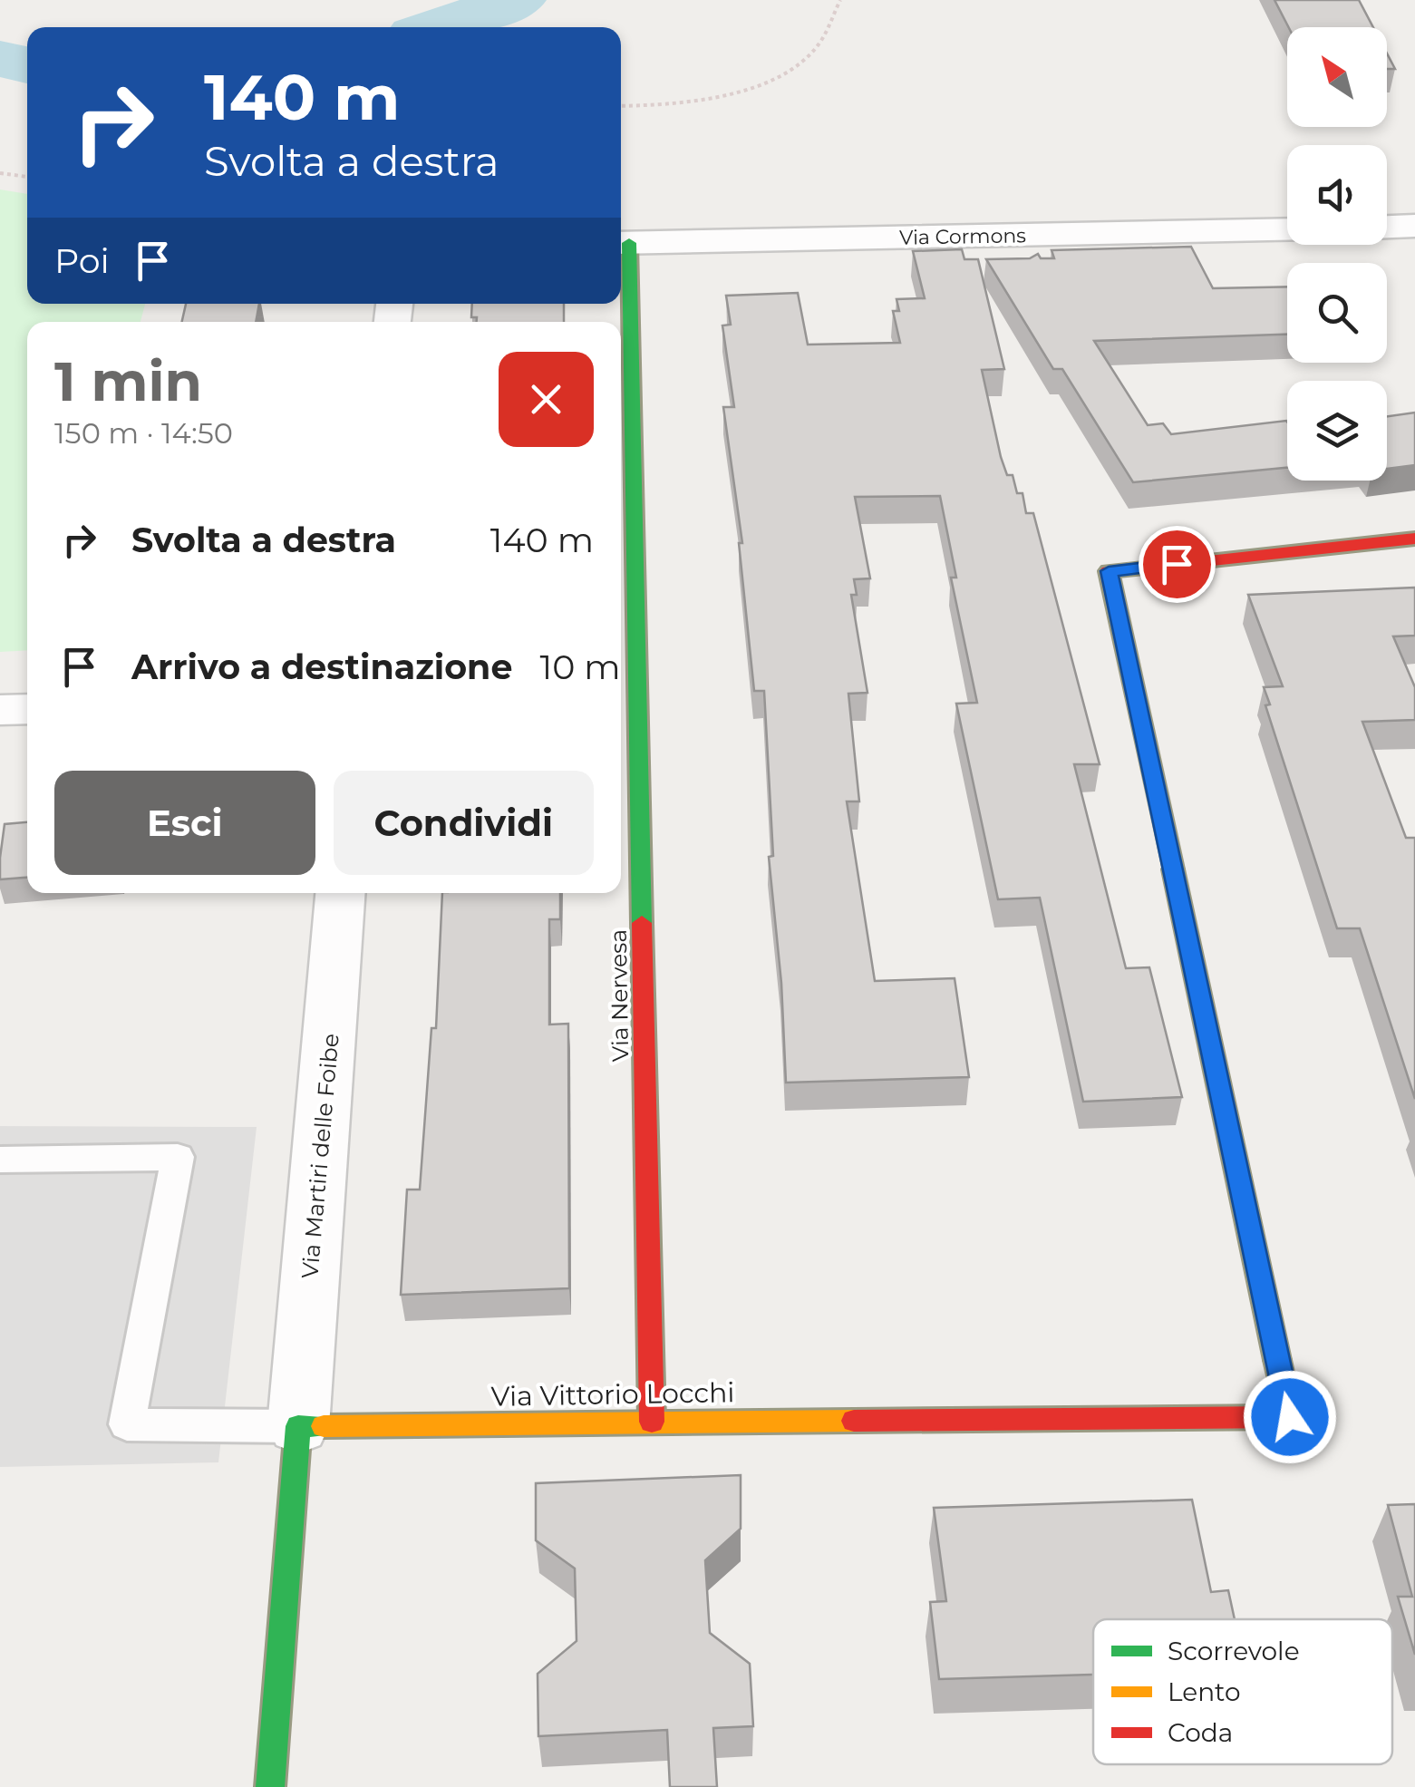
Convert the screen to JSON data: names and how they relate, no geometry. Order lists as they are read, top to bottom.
{
  "streets": {
    "street": [
      "Via Cormons",
      "Via Nervesa",
      "Via Martiri delle Foibe",
      "Via Vittorio Locchi"
    ]
  },
  "crossings": [
    ["Via Cormons", "Via Nervesa"],
    ["Via Nervesa", "Via Vittorio Locchi"],
    ["Via Martiri delle Foibe", "Via Vittorio Locchi"]
  ],
  "legend": ["Scorrevole", "Lento", "Coda"],
  "north": "top left",
  "page": {
    "turn": ["140 m", "Svolta a destra"],
    "then": "Poi",
    "heading": ["1 min", "150 m · 14:50"],
    "list": [
      {
        "name": "Svolta a destra",
        "value": "140 m"
      },
      {
        "name": "Arrivo a destinazione",
        "value": "10 m"
      }
    ],
    "buttons": ["Esci", "Condividi"]
  }
}
